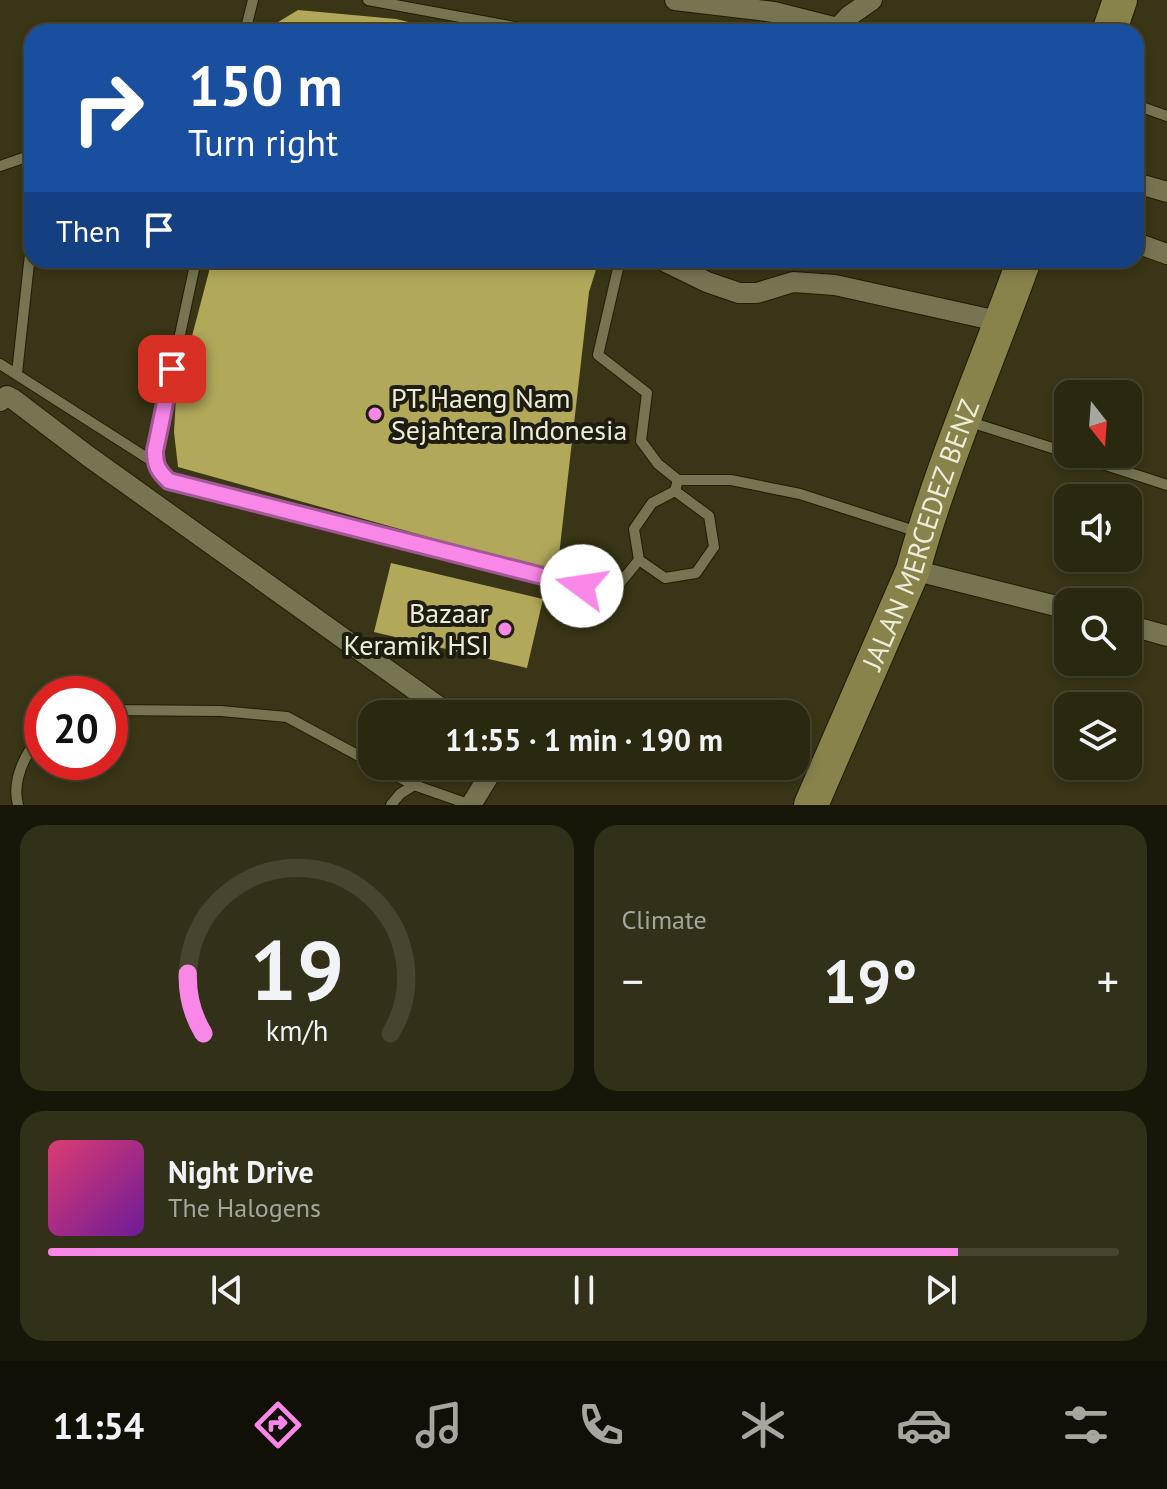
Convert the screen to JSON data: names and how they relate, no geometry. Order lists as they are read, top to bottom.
{
  "streets": {
    "main road": ["JALAN MERCEDEZ BENZ"]
  },
  "places": ["PT. Haeng Nam Sejahtera Indonesia", "Bazaar Keramik HSI"],
  "north": "bottom",
  "page": {
    "turn": ["150 m", "Turn right"],
    "then": "Then",
    "limit": "20",
    "trip": "11:55 · 1 min · 190 m",
    "tile": "Climate",
    "heat": ["−", "19°", "+"],
    "song": ["Night Drive", "The Halogens"],
    "tabs": "11:54",
    "gauge": ["19", "km/h"]
  }
}
